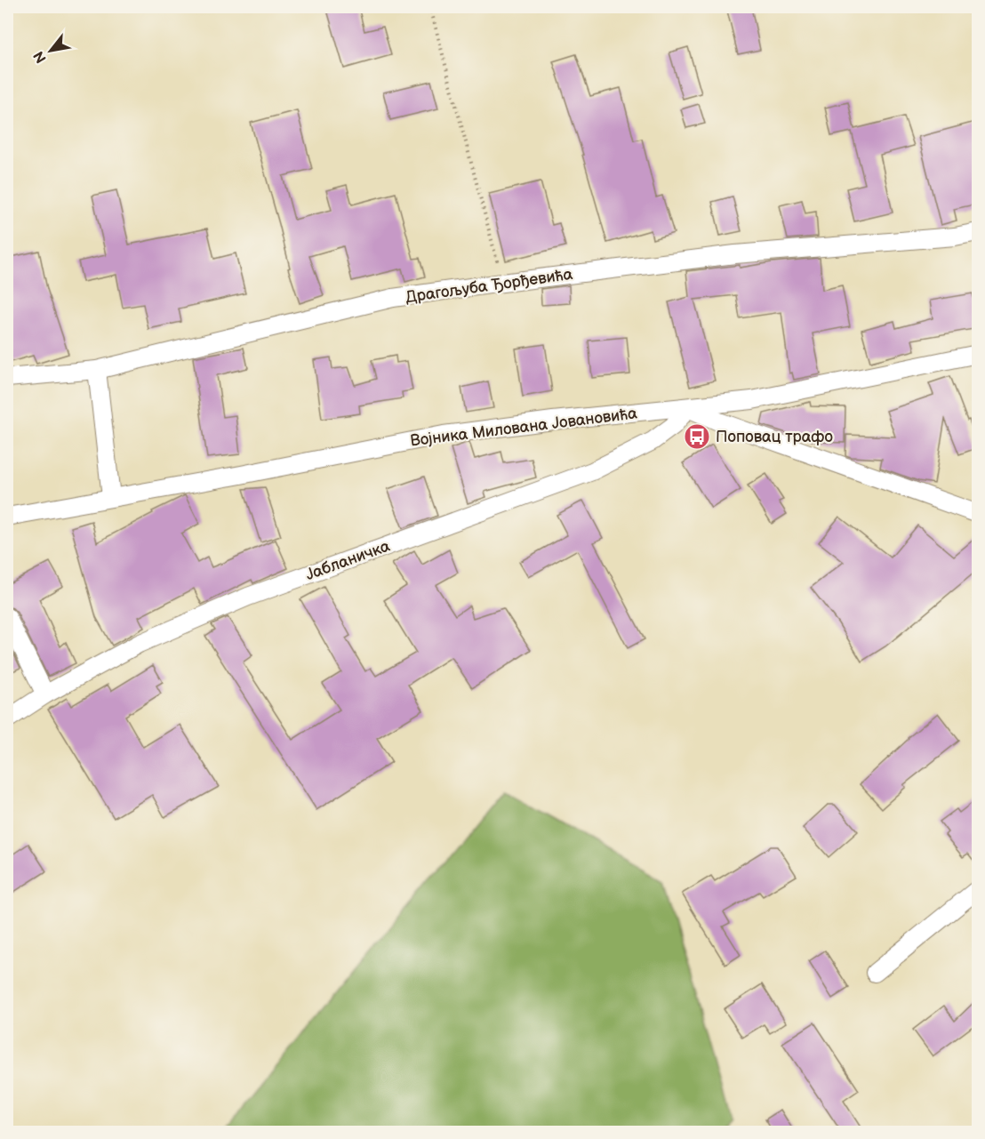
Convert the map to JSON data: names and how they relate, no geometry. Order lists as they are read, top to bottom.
{
  "streets": {
    "street": ["Драгољуба Ђорђевића", "Војника Милована Јовановића", "Јабланичка"]
  },
  "crossings": [
    ["Војника Милована Јовановића", "Јабланичка"]
  ],
  "places": {
    "bus stop": ["Поповац трафо"]
  },
  "north": "bottom left"
}
